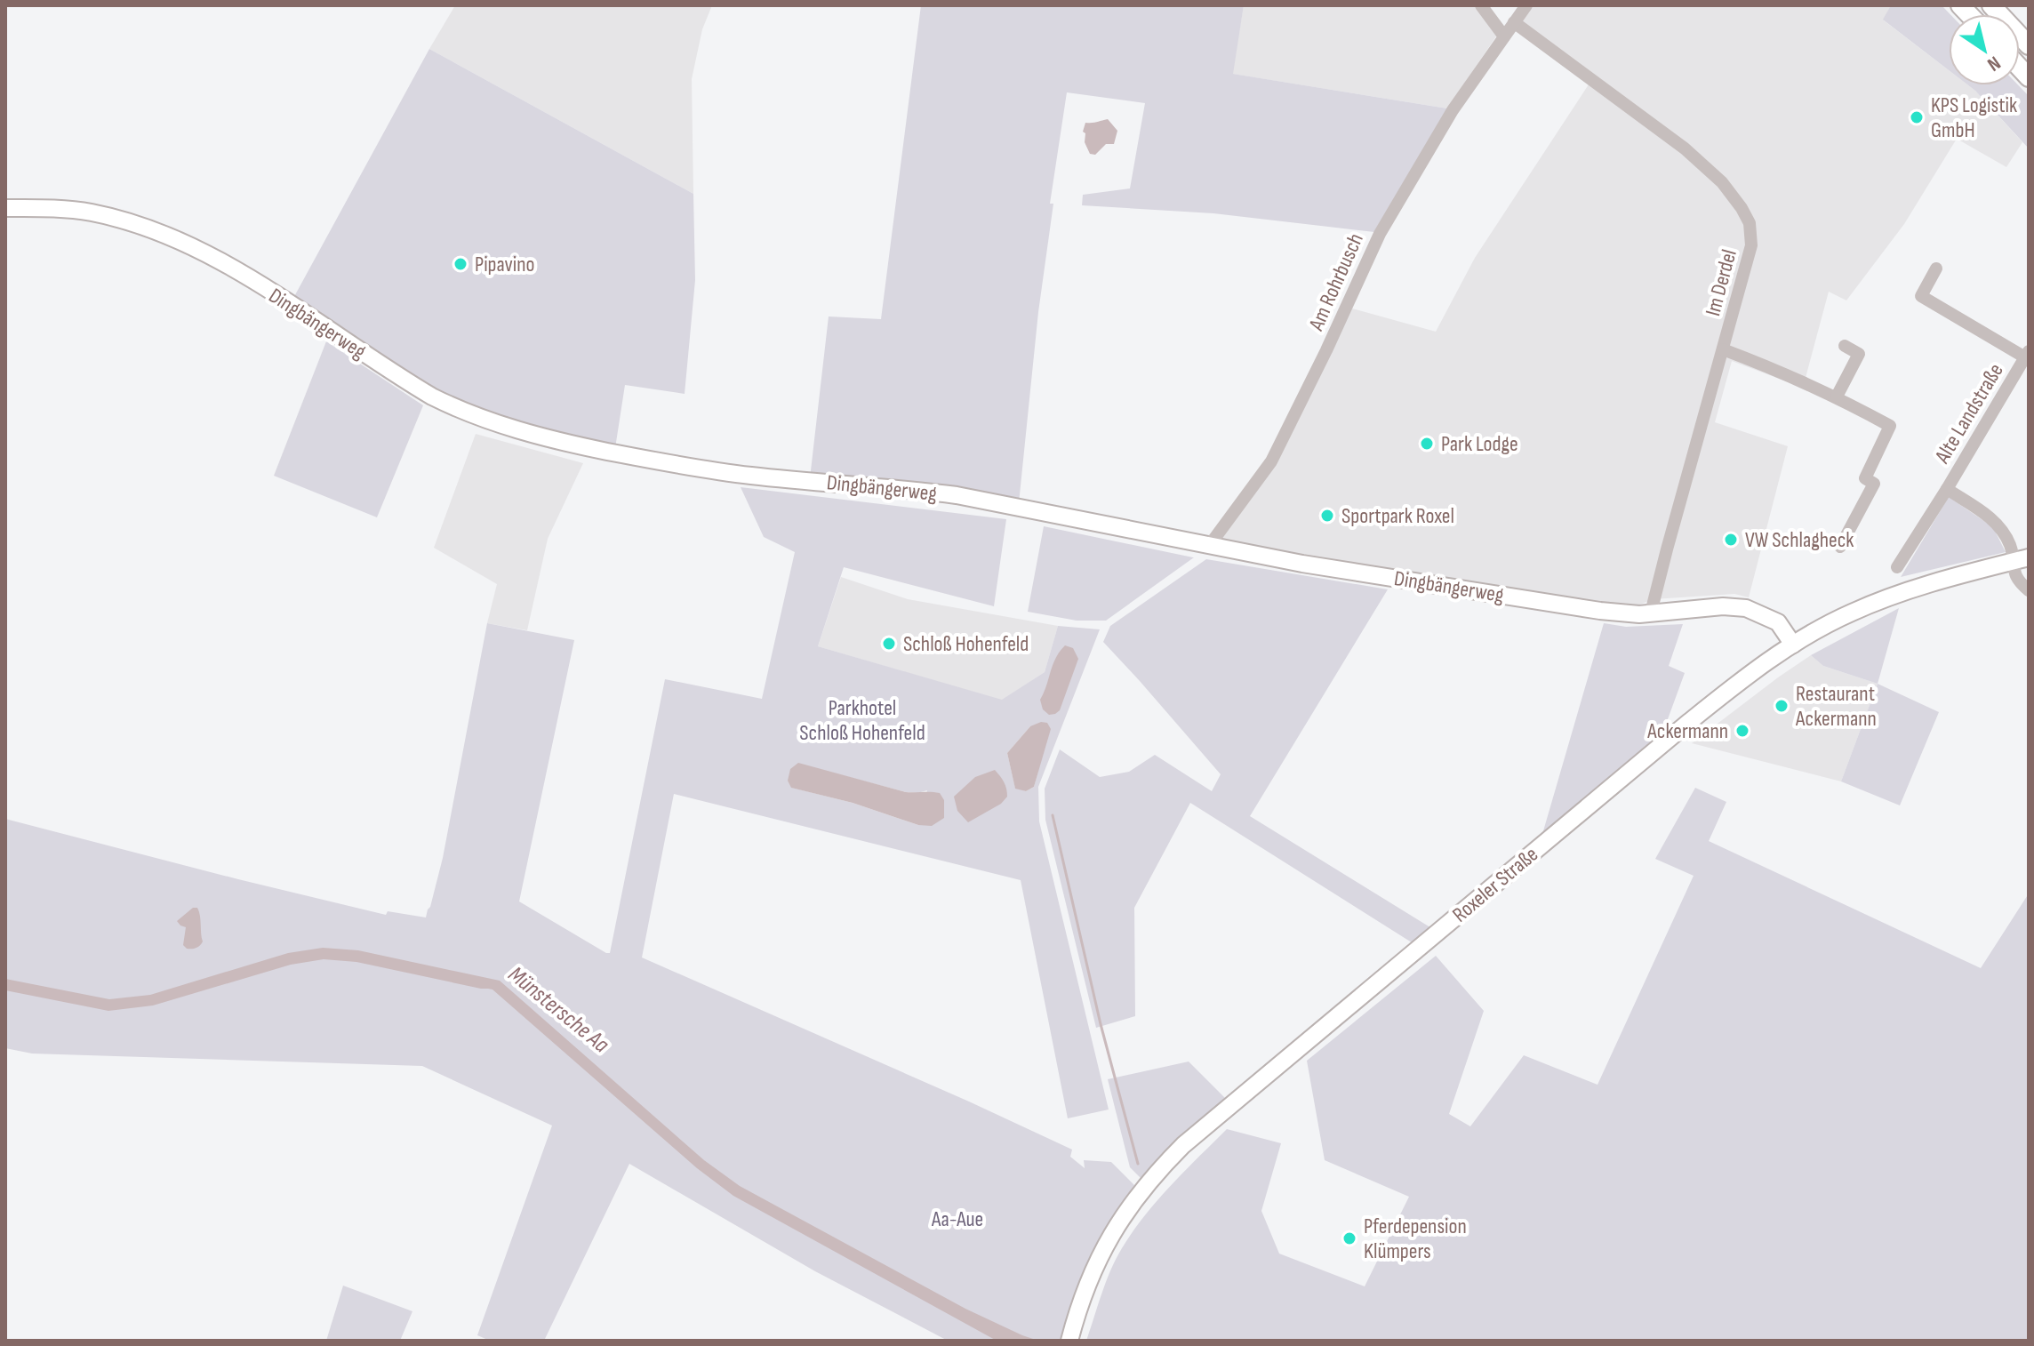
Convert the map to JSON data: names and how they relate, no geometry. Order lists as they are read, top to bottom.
{
  "streets": {
    "main road": ["Dingbängerweg", "Roxeler Straße"],
    "street": ["Am Rohrbusch", "Im Derdel", "Alte Landstraße"]
  },
  "crossings": [
    ["Am Rohrbusch", "Im Derdel"],
    ["Am Rohrbusch", "Dingbängerweg"],
    ["Im Derdel", "Dingbängerweg"],
    ["Dingbängerweg", "Roxeler Straße"],
    ["Alte Landstraße", "Roxeler Straße"]
  ],
  "water": ["Münstersche Aa"],
  "parks": ["Parkhotel Schloß Hohenfeld", "Aa-Aue"],
  "places": [
    "KPS Logistik GmbH",
    "Pipavino",
    "Park Lodge",
    "Sportpark Roxel",
    "VW Schlagheck",
    "Schloß Hohenfeld",
    "Restaurant Ackermann",
    "Ackermann",
    "Pferdepension Klümpers"
  ],
  "north": "bottom right"
}
